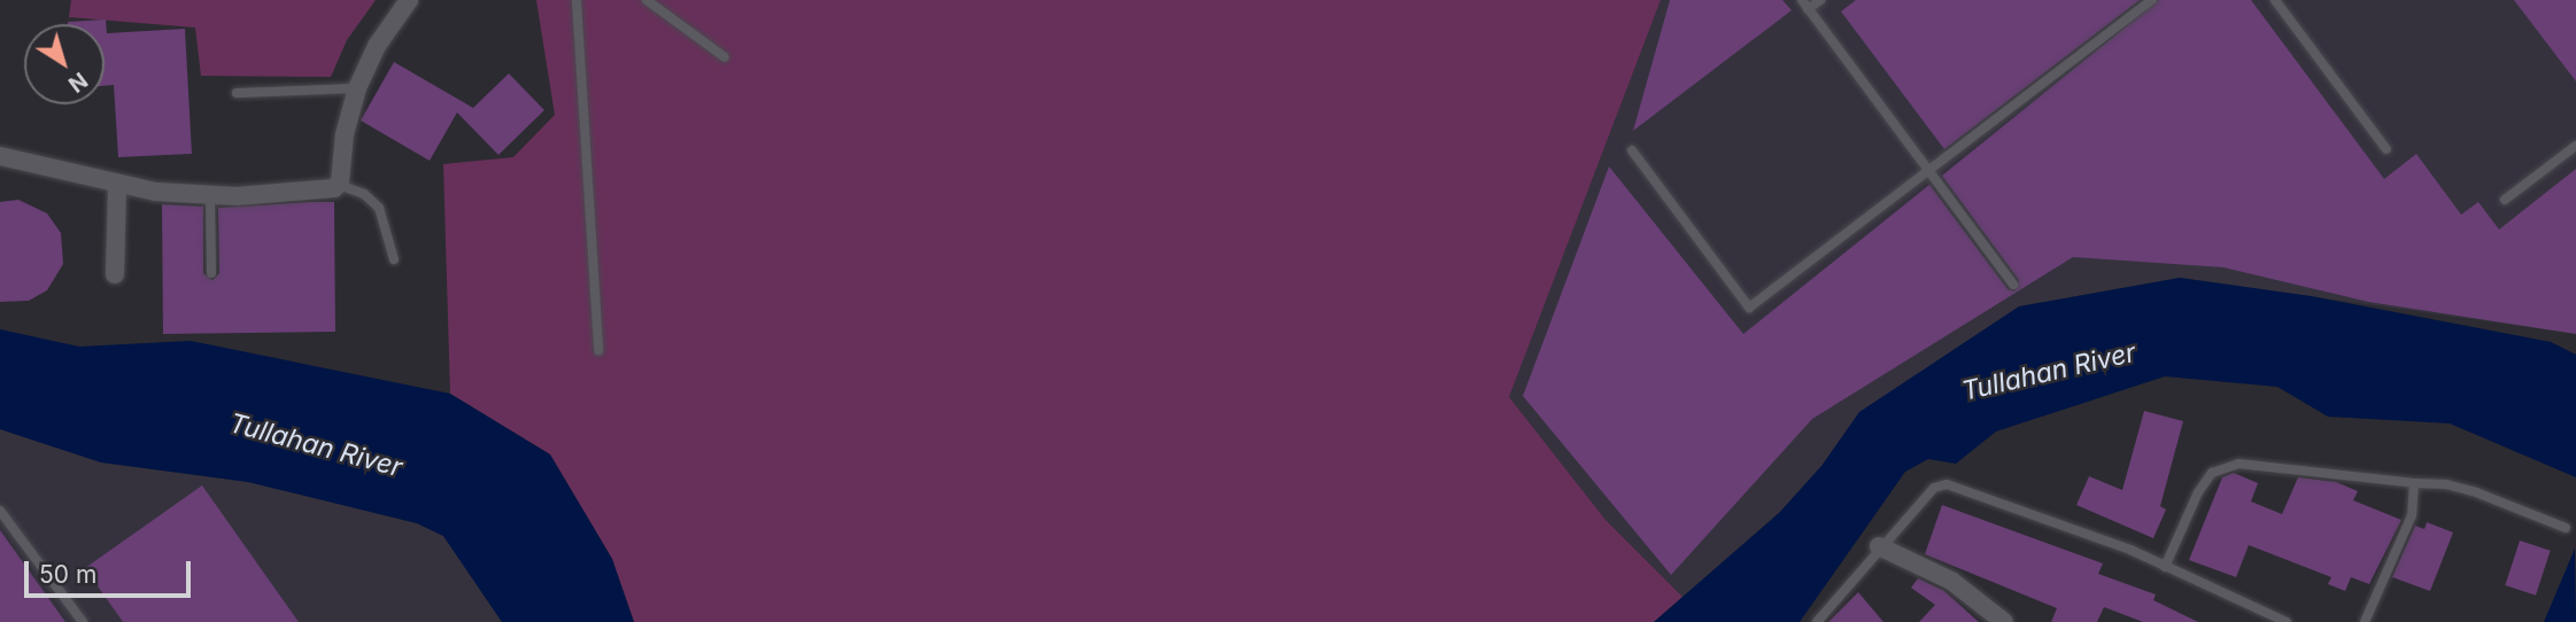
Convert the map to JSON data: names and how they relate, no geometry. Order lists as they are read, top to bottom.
{
  "water": ["Tullahan River"],
  "scale_bar": "50 m",
  "north": "bottom right"
}
